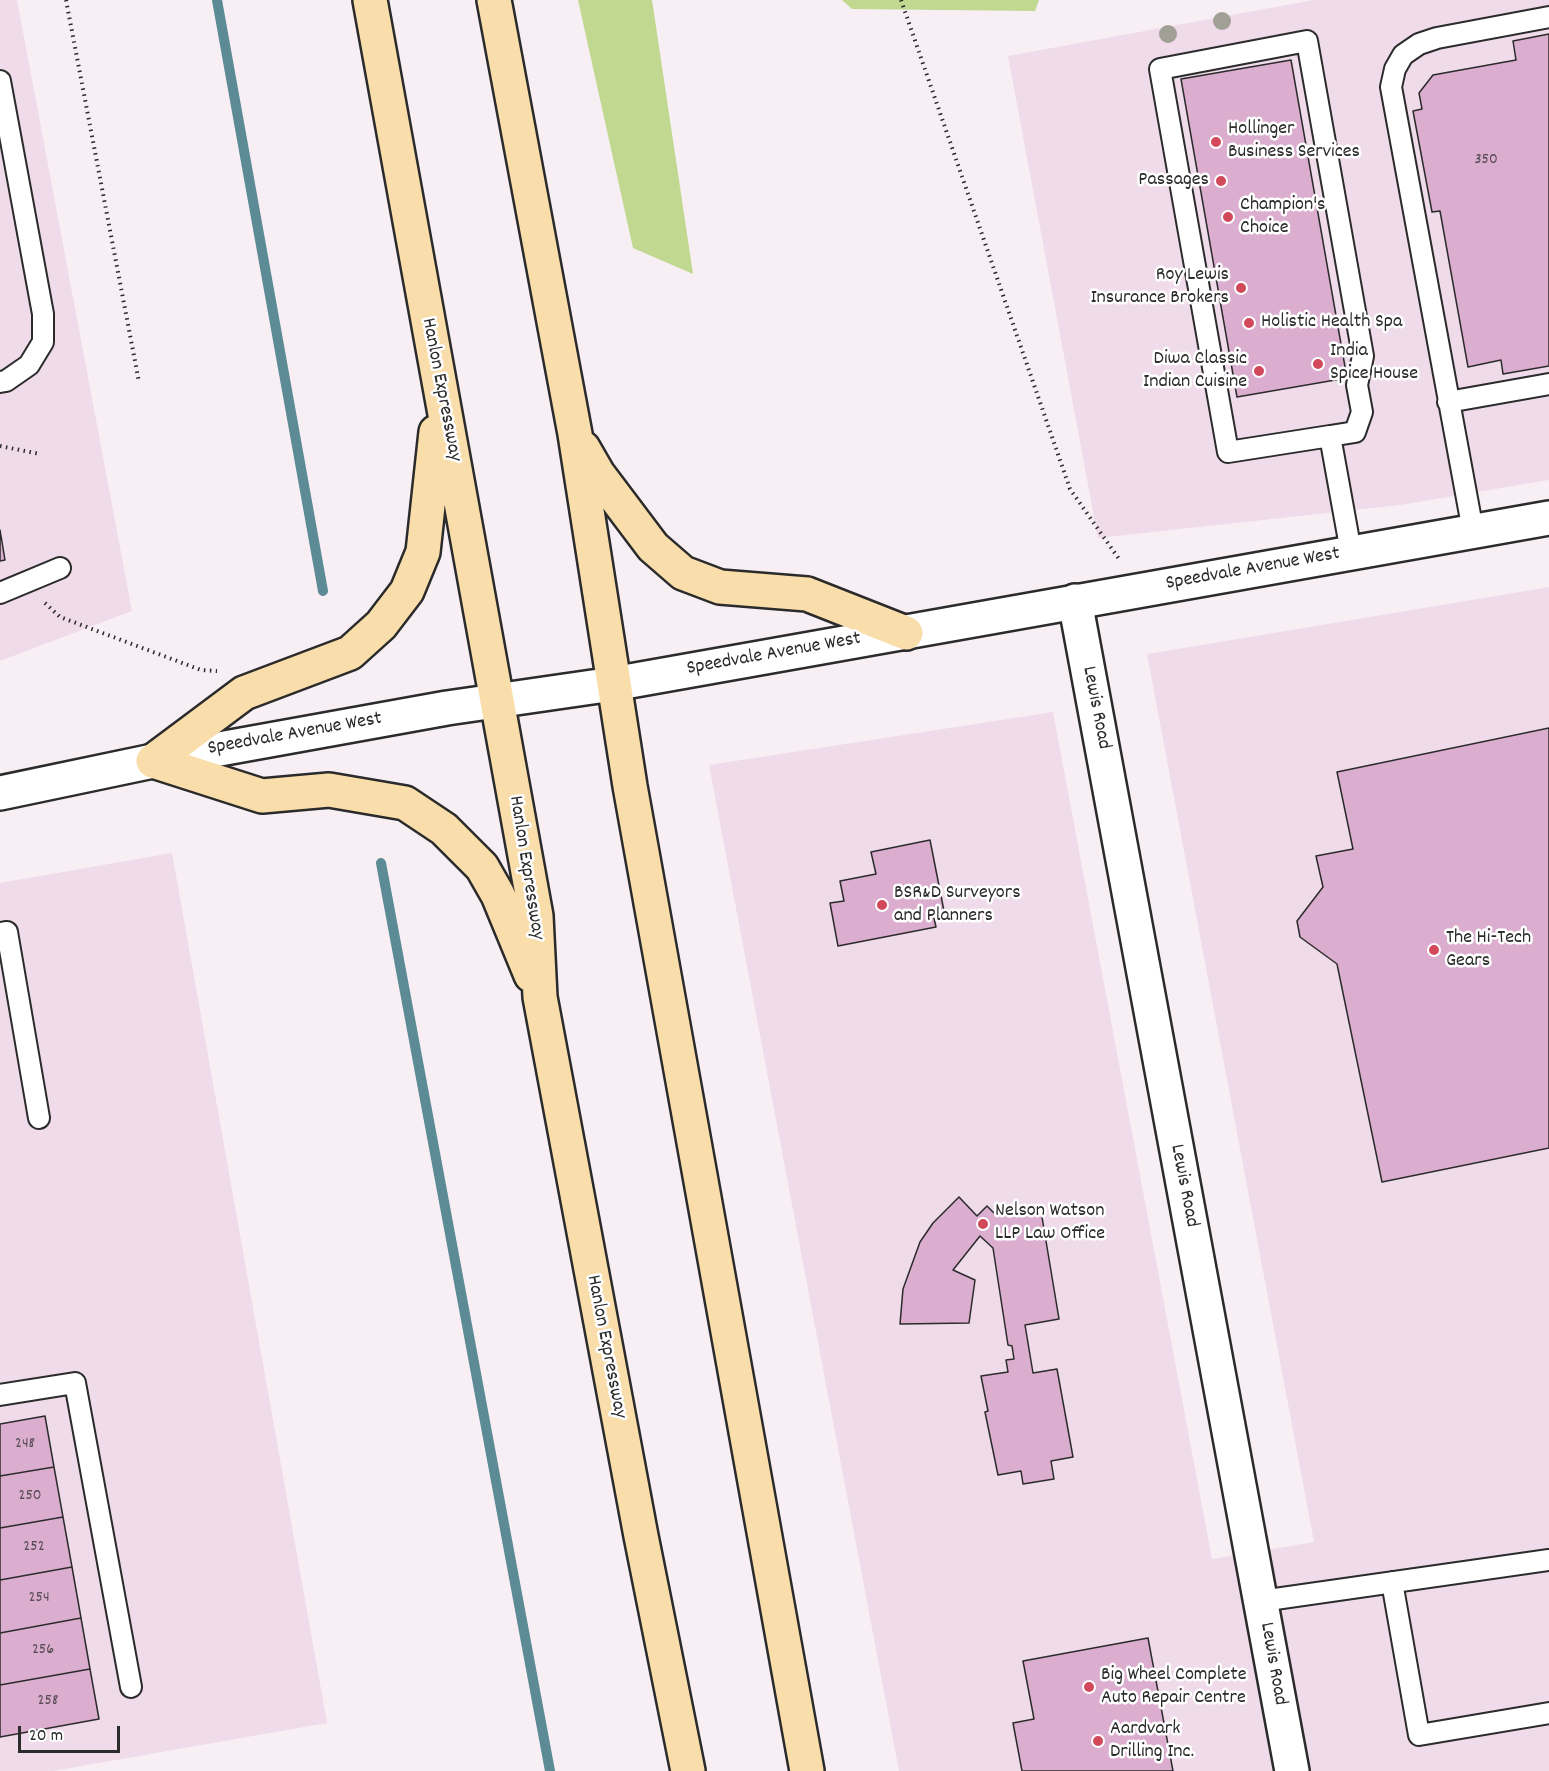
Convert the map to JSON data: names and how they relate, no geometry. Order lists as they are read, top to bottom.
{
  "streets": {
    "highway": ["Hanlon Expressway"],
    "main road": ["Speedvale Avenue West", "Lewis Road"]
  },
  "crossings": [
    ["Hanlon Expressway", "Speedvale Avenue West"],
    ["Speedvale Avenue West", "Lewis Road"]
  ],
  "places": [
    "Hollinger Business Services",
    "Passages",
    "Champion's Choice",
    "Roy Lewis Insurance Brokers",
    "Holistic Health Spa",
    "India Spice House",
    "Diwa Classic Indian Cuisine",
    "BSR&D Surveyors and Planners",
    "The Hi-Tech Gears",
    "Nelson Watson LLP Law Office",
    "Big Wheel Complete Auto Repair Centre",
    "Aardvark Drilling Inc."
  ],
  "house_numbers": [
    "350",
    "248",
    "250",
    "252",
    "254",
    "256",
    "258"
  ],
  "scale_bar": "20 m"
}
